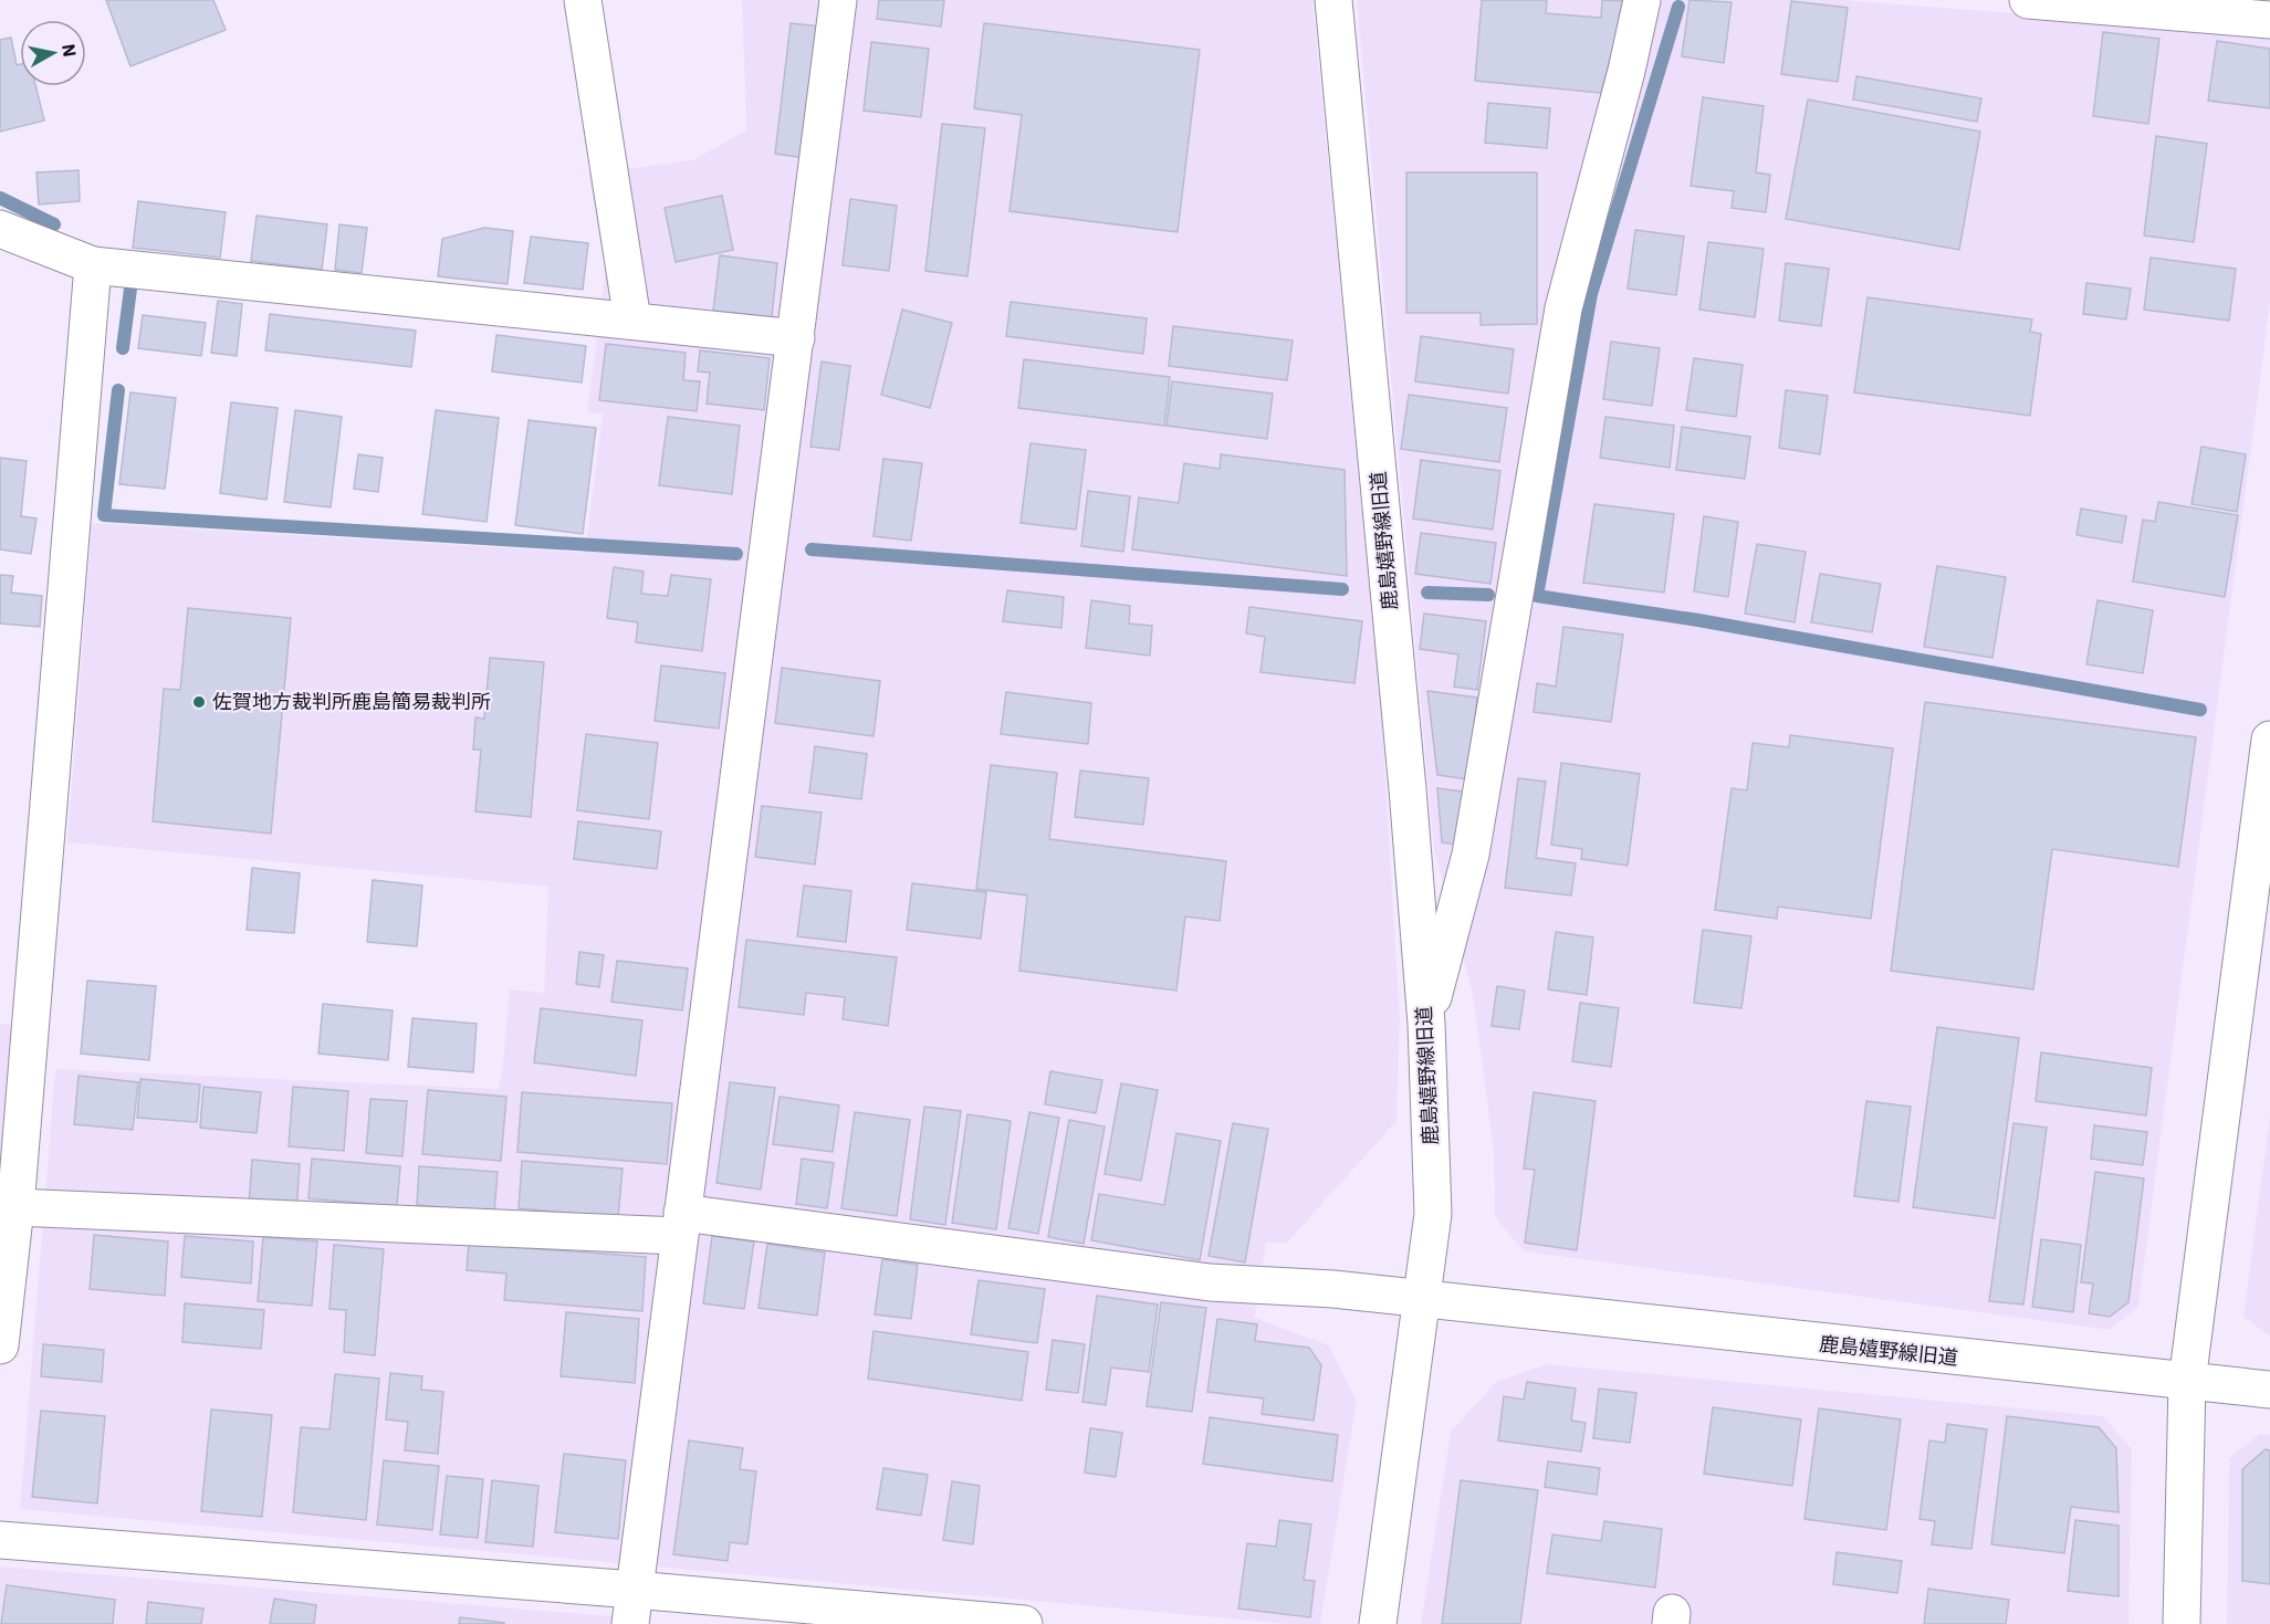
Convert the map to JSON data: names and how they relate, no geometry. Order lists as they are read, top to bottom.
{
  "streets": {
    "street": ["鹿島嬉野線旧道"]
  },
  "places": ["佐賀地方裁判所鹿島簡易裁判所"],
  "north": "right"
}
